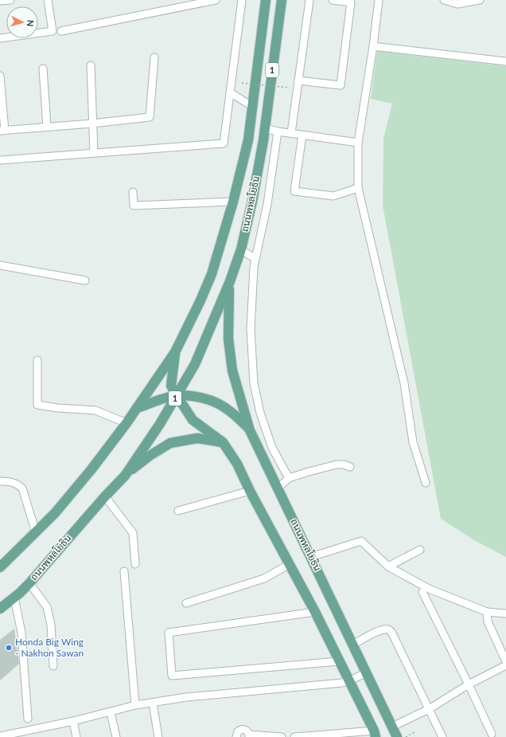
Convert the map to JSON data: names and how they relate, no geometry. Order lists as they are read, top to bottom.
{
  "streets": {
    "main road": ["1", "ถนนพหลโยธิน"]
  },
  "places": ["Honda Big Wing - Nakhon Sawan"],
  "north": "right"
}
